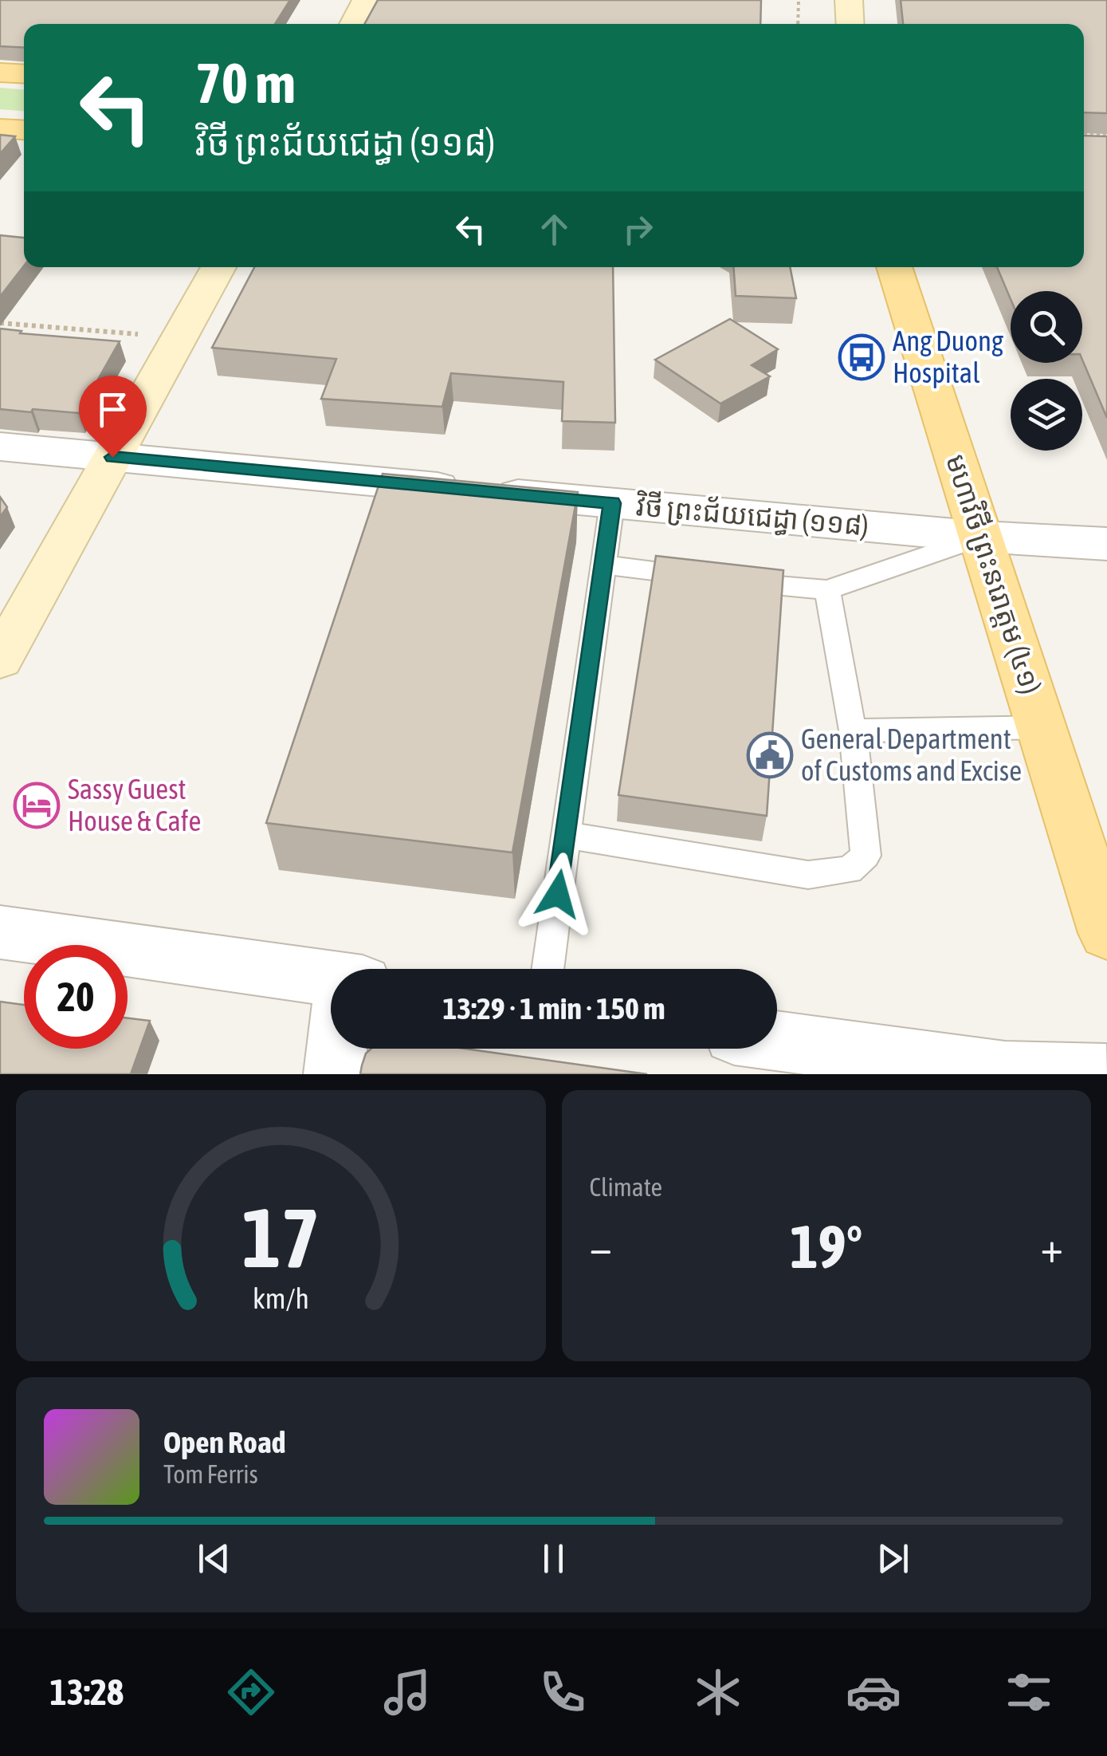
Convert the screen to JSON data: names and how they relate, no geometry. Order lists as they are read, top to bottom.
{
  "streets": {
    "main road": ["មហាវិថី ព្រះនរោត្តម (៤១)"],
    "street": ["វិថី ព្រះជ័យជេដ្ធា (១១៨)"]
  },
  "crossings": [
    ["វិថី ព្រះជ័យជេដ្ធា (១១៨)", "មហាវិថី ព្រះនរោត្តម (៤១)"]
  ],
  "places": {
    "bus stop": ["Ang Duong Hospital"],
    "public building": ["General Department of Customs and Excise"],
    "hotel": ["Sassy Guest House & Cafe"]
  },
  "page": {
    "turn": ["70 m", "វិថី ព្រះជ័យជេដ្ធា (១១៨)"],
    "limit": "20",
    "trip": "13:29 · 1 min · 150 m",
    "tile": "Climate",
    "heat": ["−", "19°", "+"],
    "song": ["Open Road", "Tom Ferris"],
    "tabs": "13:28",
    "gauge": ["17", "km/h"]
  }
}
